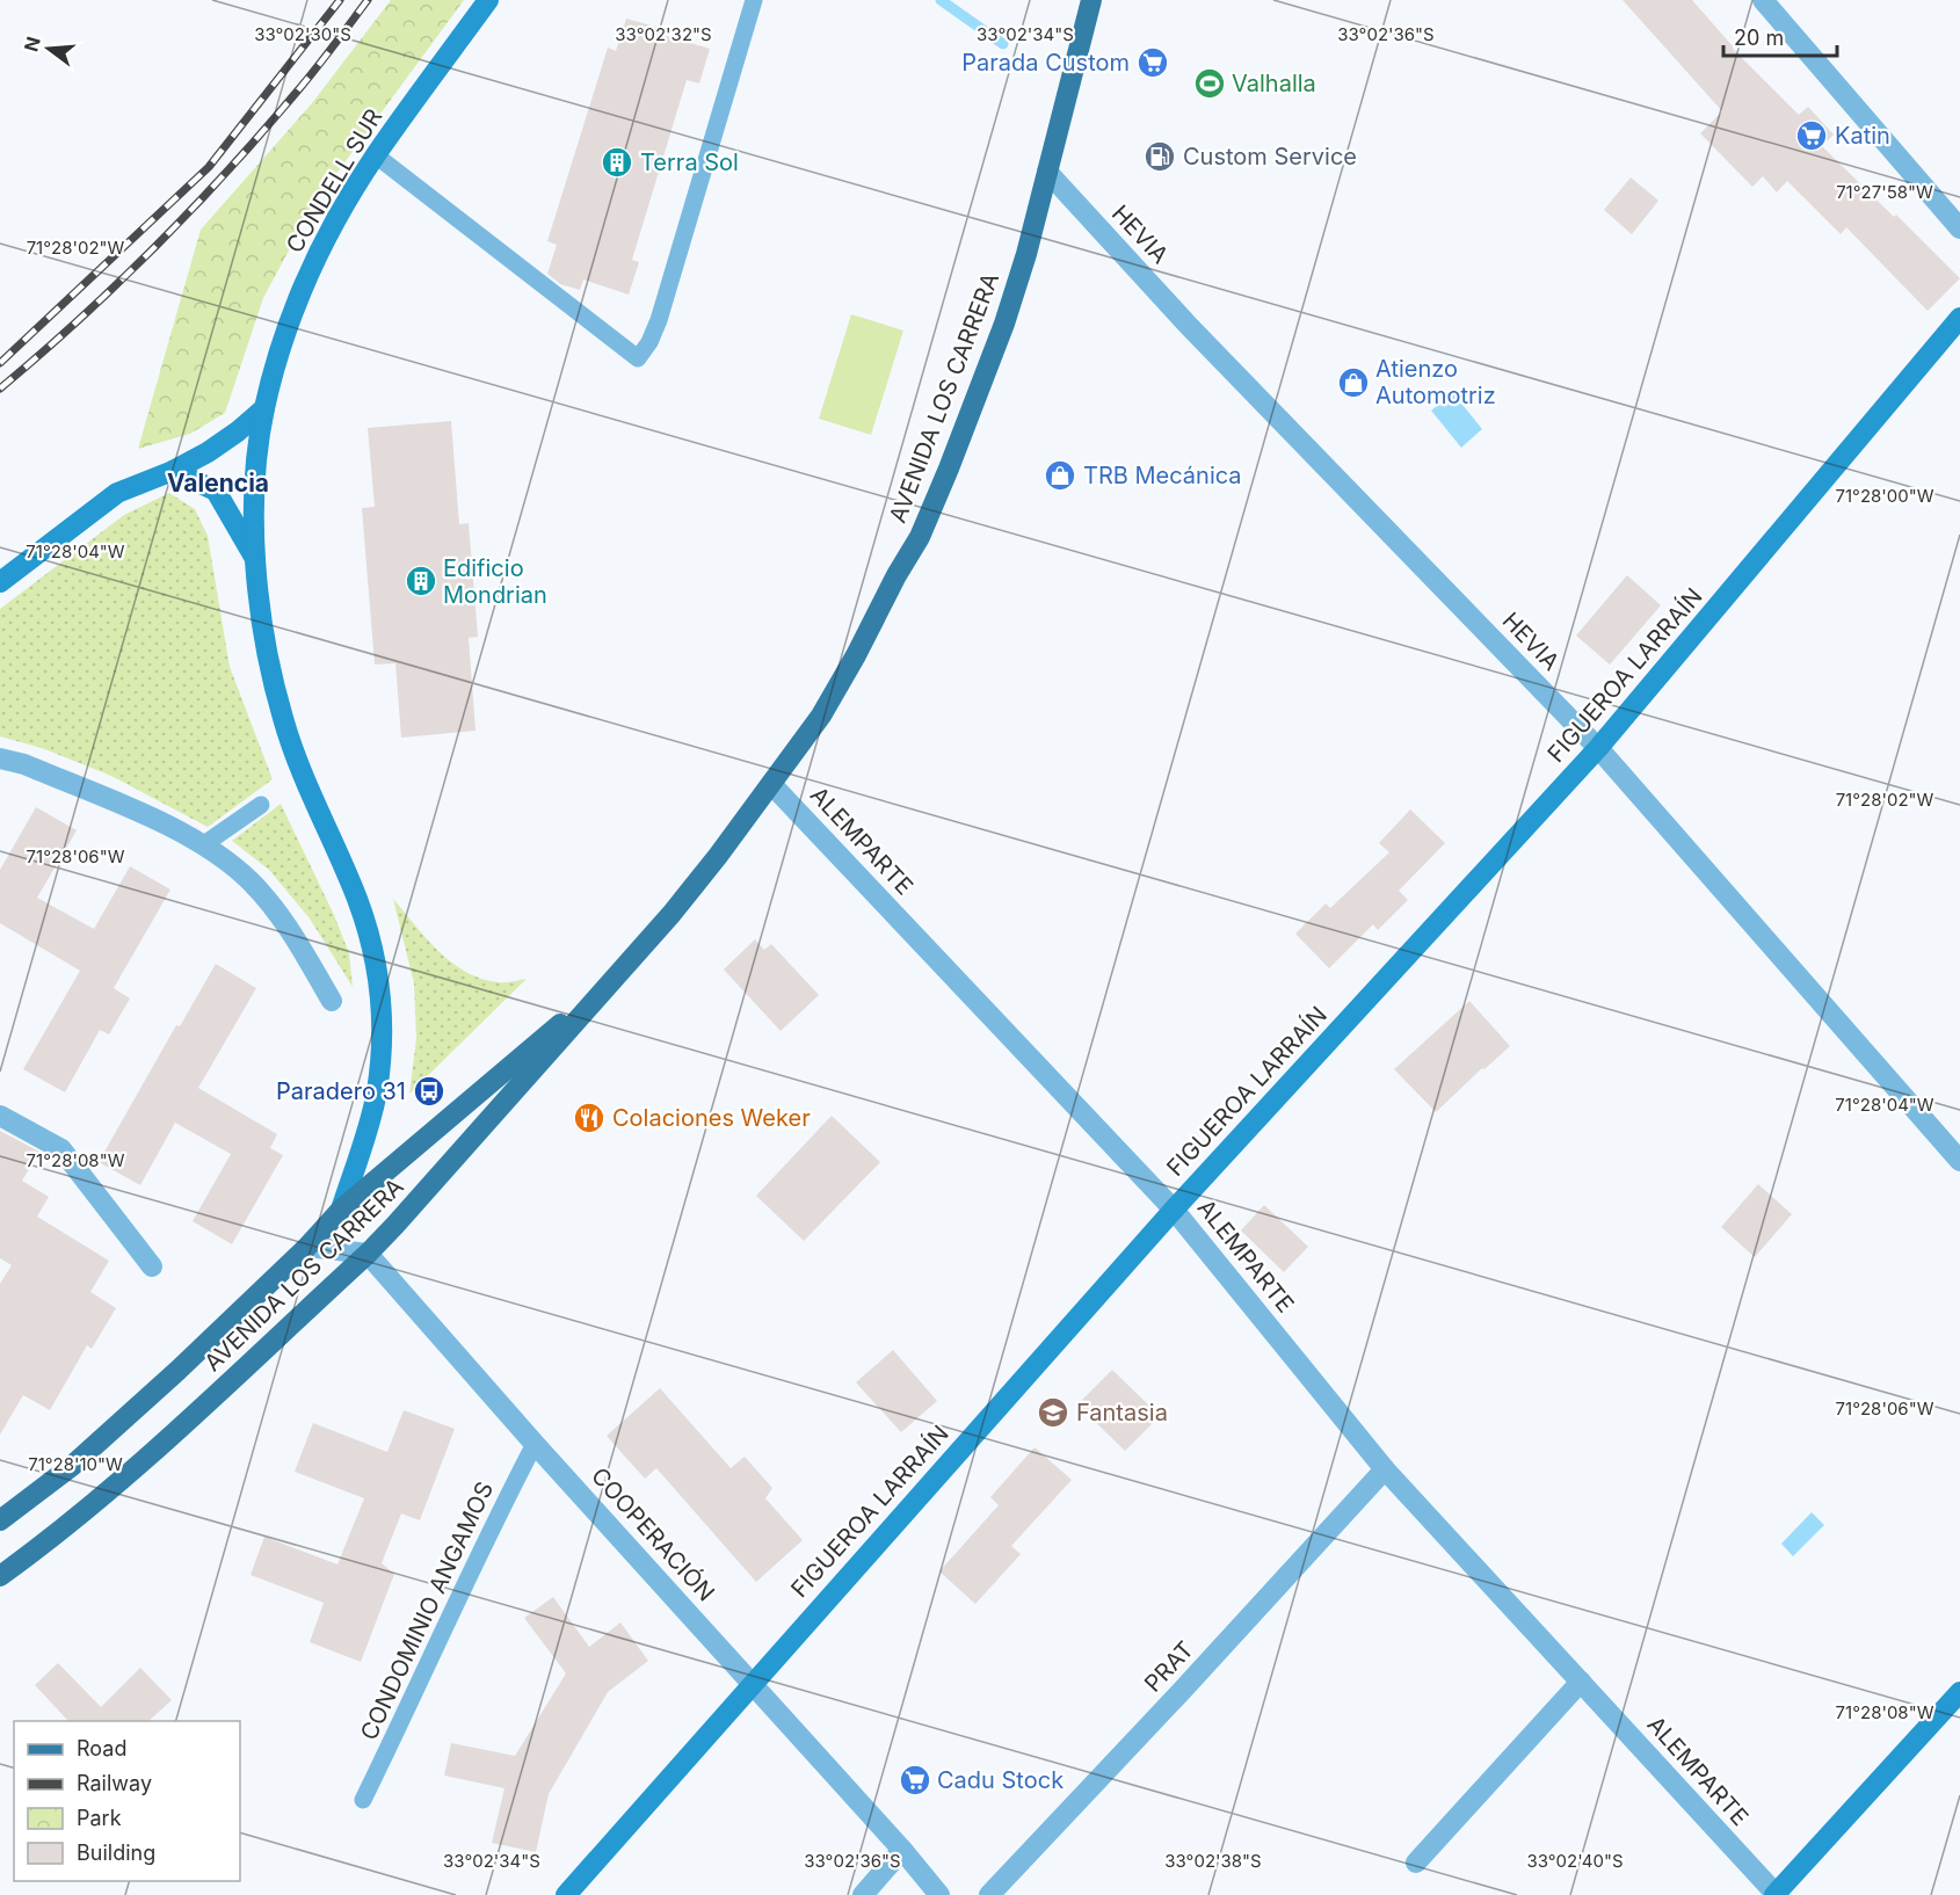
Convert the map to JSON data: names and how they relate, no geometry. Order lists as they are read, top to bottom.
{
  "streets": {
    "main road": ["AVENIDA LOS CARRERA"],
    "street": [
      "CONDELL SUR",
      "HEVIA",
      "FIGUEROA LARRAÍN",
      "ALEMPARTE",
      "COOPERACIÓN",
      "PRAT"
    ],
    "lane": ["CONDOMINIO ANGAMOS"]
  },
  "crossings": [
    ["CONDELL SUR", "AVENIDA LOS CARRERA"],
    ["HEVIA", "AVENIDA LOS CARRERA"],
    ["HEVIA", "FIGUEROA LARRAÍN"],
    ["AVENIDA LOS CARRERA", "ALEMPARTE"],
    ["AVENIDA LOS CARRERA", "COOPERACIÓN"],
    ["FIGUEROA LARRAÍN", "ALEMPARTE"],
    ["FIGUEROA LARRAÍN", "COOPERACIÓN"],
    ["ALEMPARTE", "PRAT"],
    ["COOPERACIÓN", "CONDOMINIO ANGAMOS"]
  ],
  "districts": ["Valencia"],
  "places": {
    "supermarket": ["Parada Custom", "Katin", "Cadu Stock"],
    "sports": ["Valhalla"],
    "fuel station": ["Custom Service"],
    "building": ["Terra Sol", "Edificio Mondrian"],
    "shop": ["Atienzo Automotriz", "TRB Mecánica"],
    "bus stop": ["Paradero 31"],
    "restaurant": ["Colaciones Weker"],
    "school or university": ["Fantasia"]
  },
  "legend": [
    "Road",
    "Railway",
    "Park",
    "Building"
  ],
  "scale_bar": "20 m",
  "north": "left",
  "coordinates": [
    "33°02'30\"S",
    "33°02'32\"S",
    "33°02'34\"S",
    "33°02'36\"S",
    "71°27'58\"W",
    "71°28'02\"W",
    "71°28'00\"W",
    "71°28'04\"W",
    "71°28'06\"W",
    "71°28'08\"W",
    "71°28'10\"W",
    "33°02'38\"S",
    "33°02'40\"S"
  ]
}
